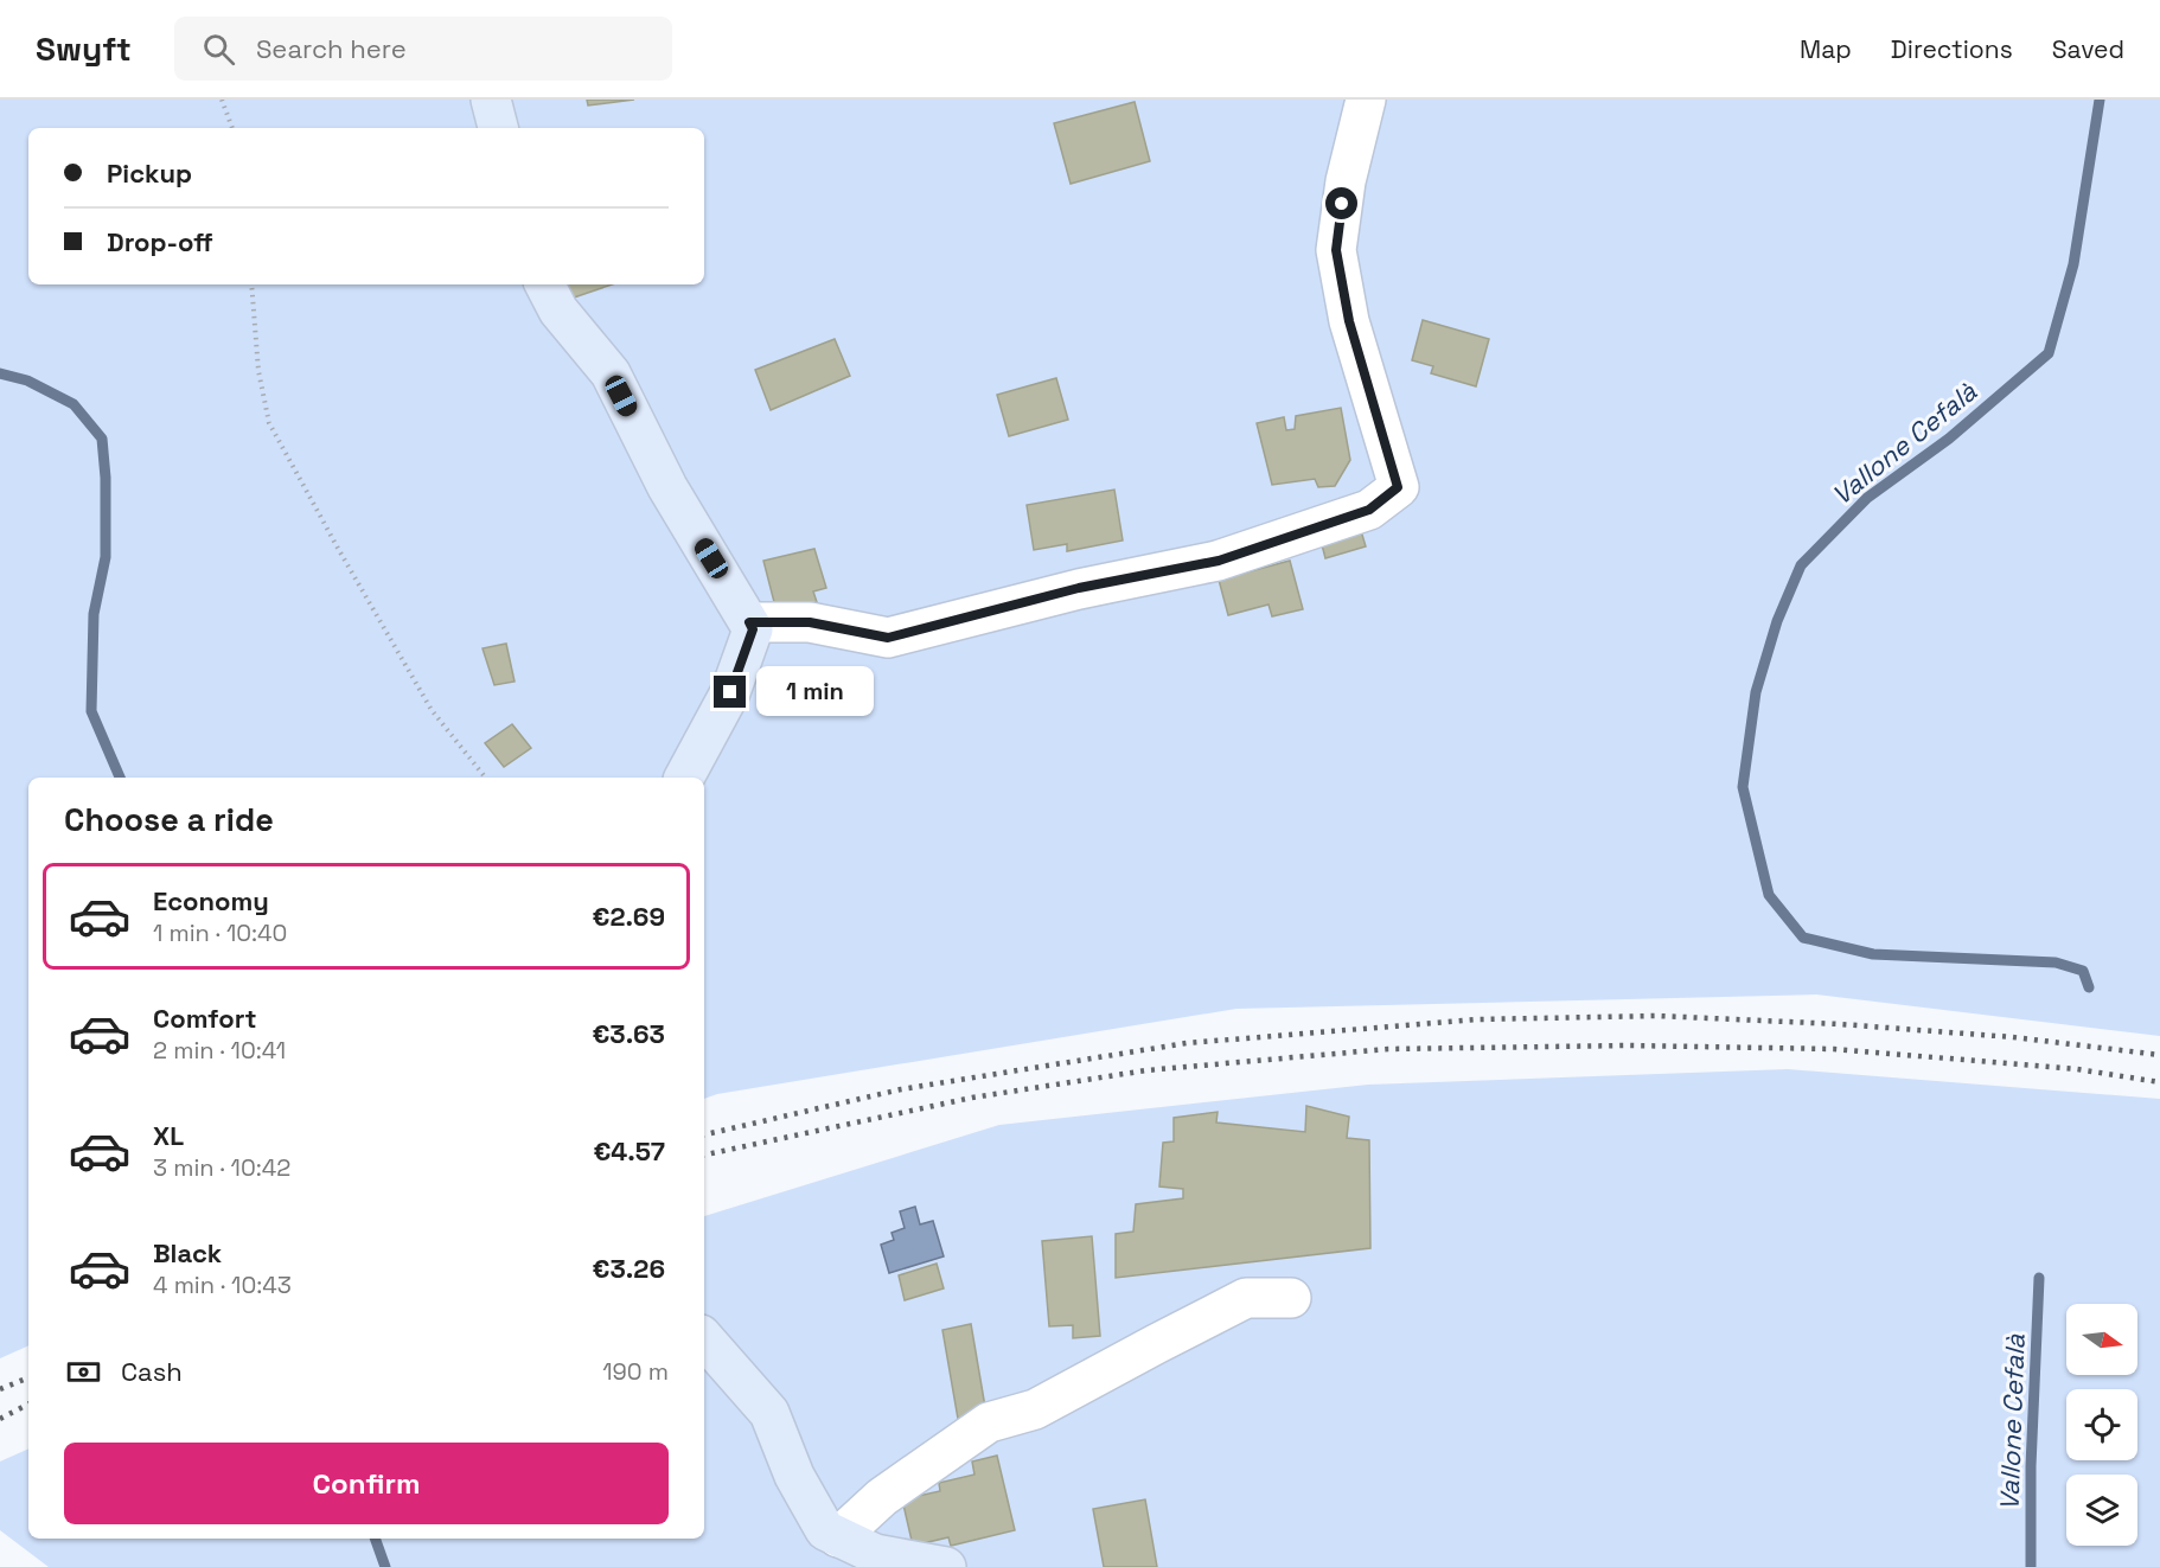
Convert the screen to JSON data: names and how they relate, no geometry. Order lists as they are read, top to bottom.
{
  "water": ["Vallone Cefalà"],
  "north": "right",
  "page": {
    "header": "Swyft",
    "search": "Search here",
    "nav": ["Map", "Directions", "Saved"],
    "banner": ["Pickup", "Drop-off"],
    "bubble": "1 min",
    "heading": "Choose a ride",
    "list": [
      {
        "name": "Economy",
        "note": "1 min · 10:40",
        "value": "€2.69"
      },
      {
        "name": "Comfort",
        "note": "2 min · 10:41",
        "value": "€3.63"
      },
      {
        "name": "XL",
        "note": "3 min · 10:42",
        "value": "€4.57"
      },
      {
        "name": "Black",
        "note": "4 min · 10:43",
        "value": "€3.26"
      }
    ],
    "pay": ["Cash", "190 m"],
    "buttons": "Confirm"
  }
}
